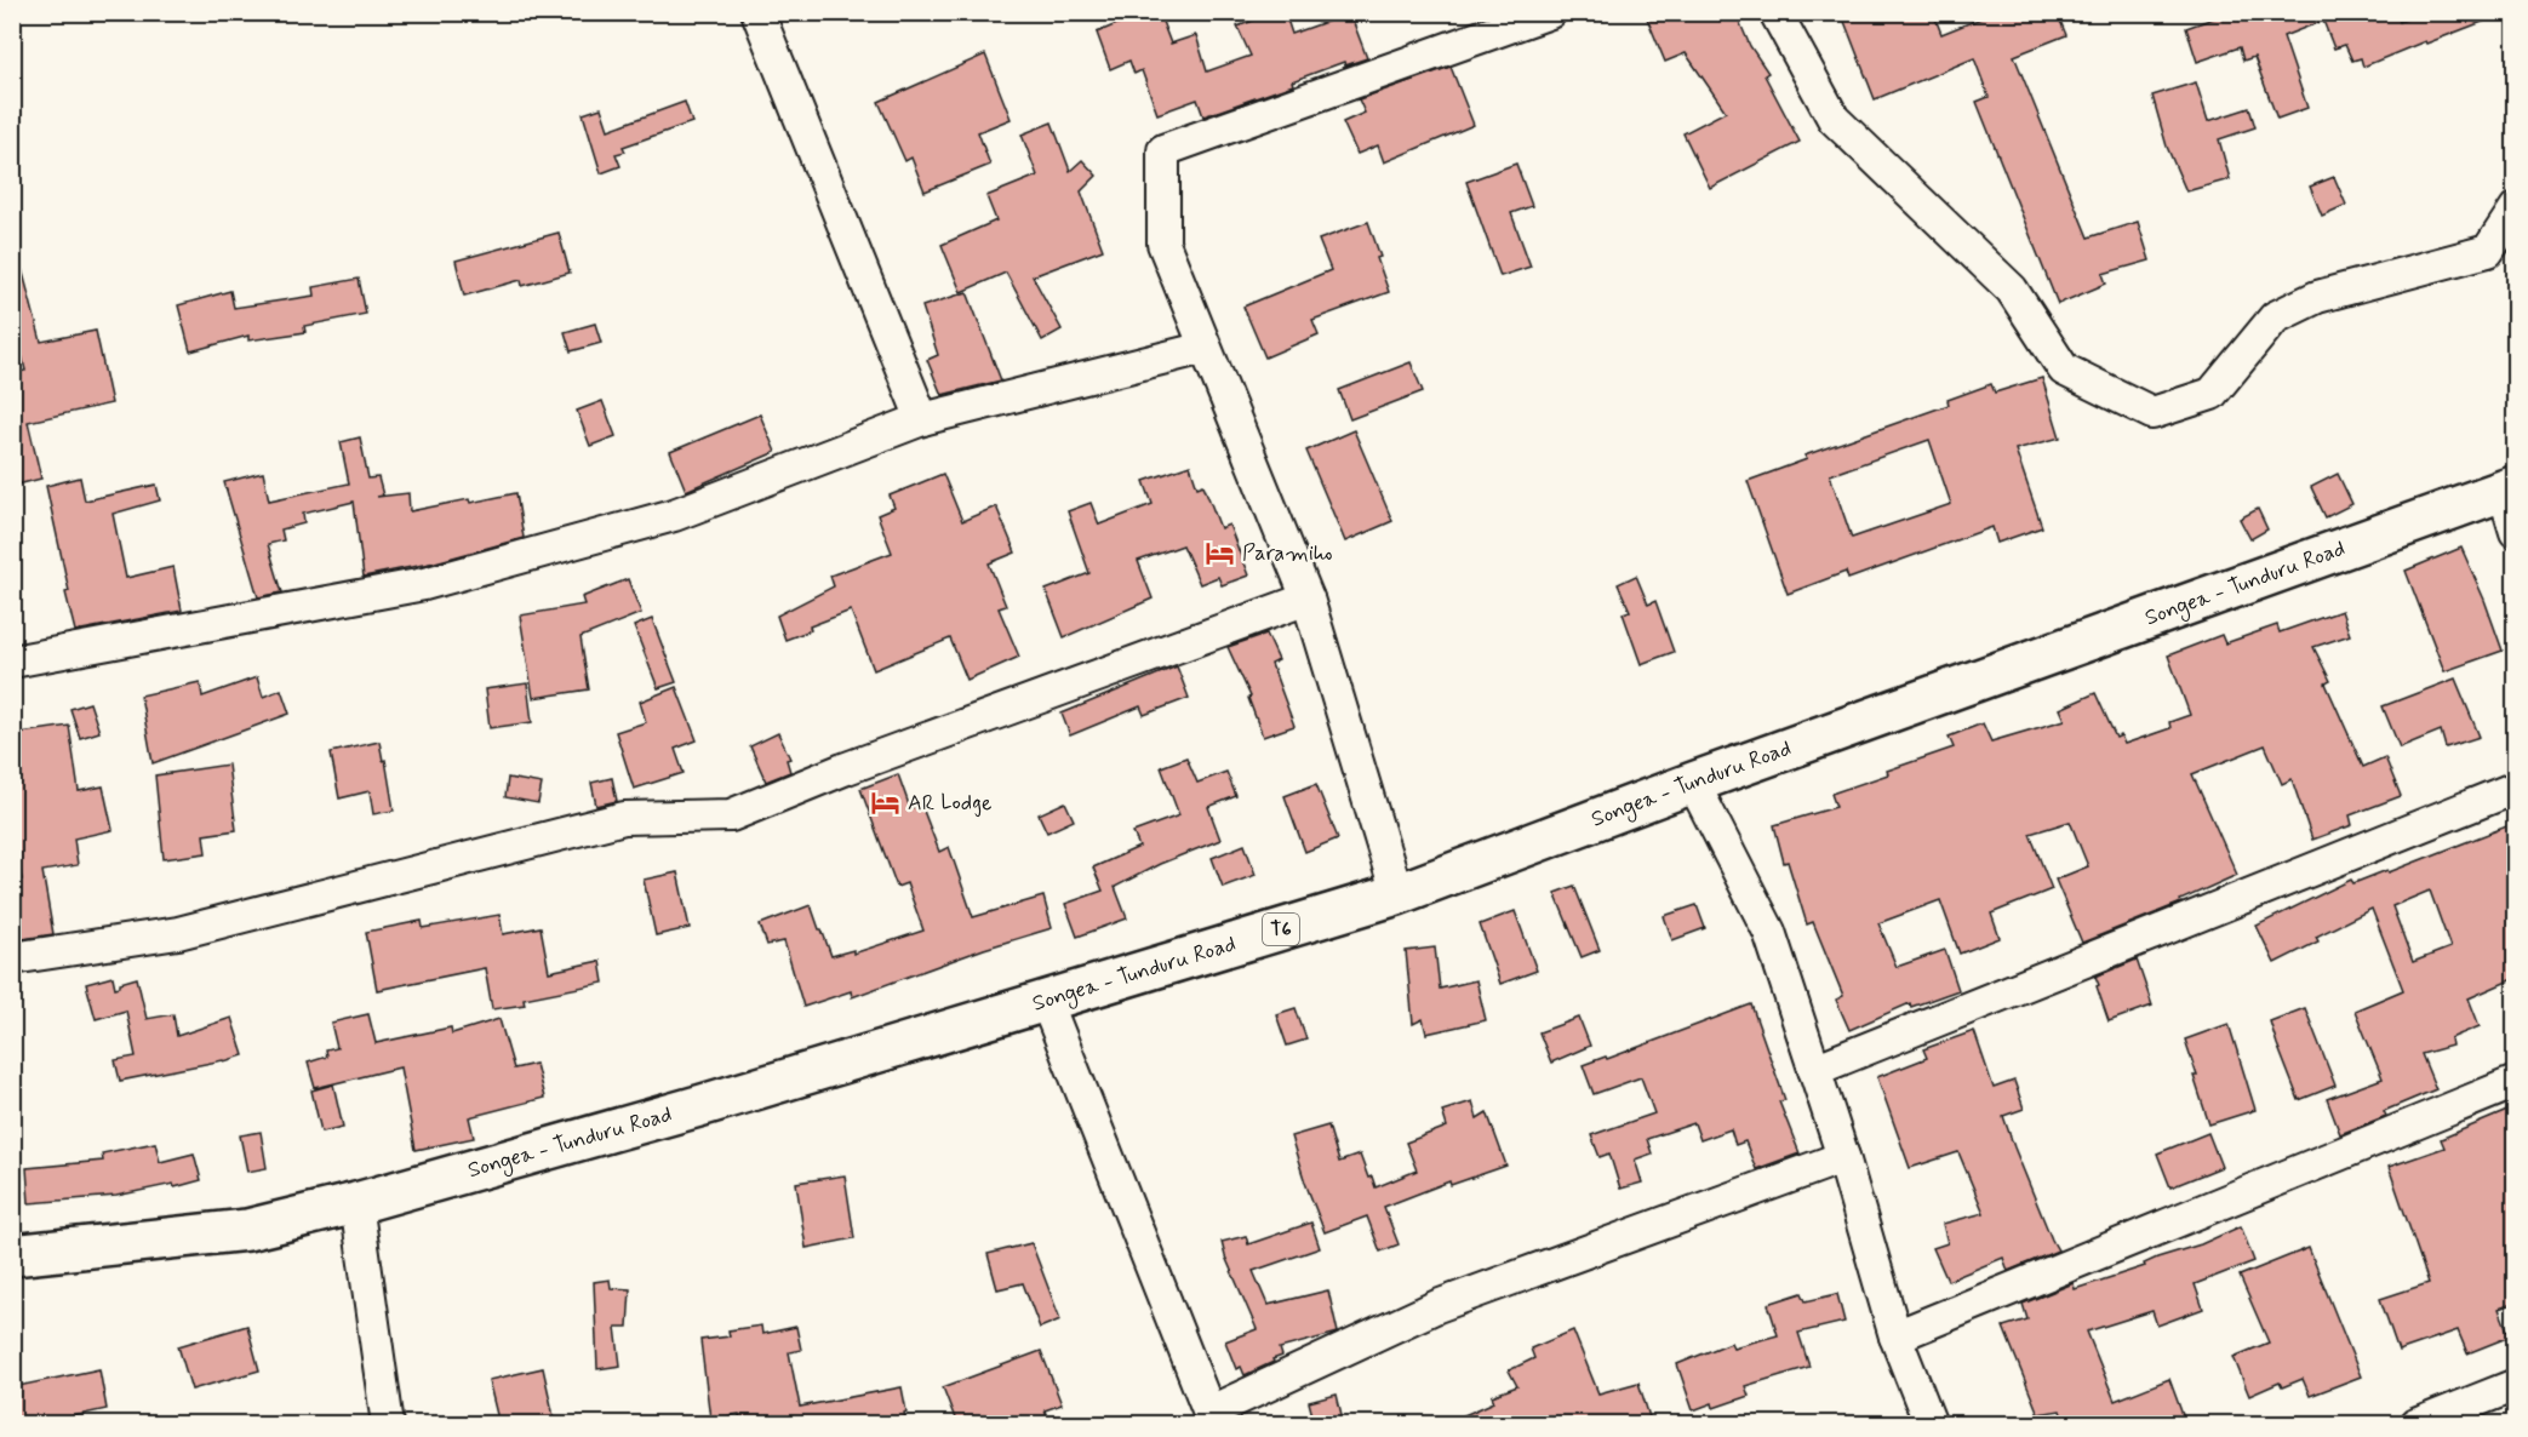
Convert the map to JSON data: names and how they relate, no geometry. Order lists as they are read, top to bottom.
{
  "streets": {
    "highway": ["Songea - Tunduru Road", "T6"]
  },
  "places": {
    "hotel": ["Paramiho", "AR Lodge"]
  }
}
